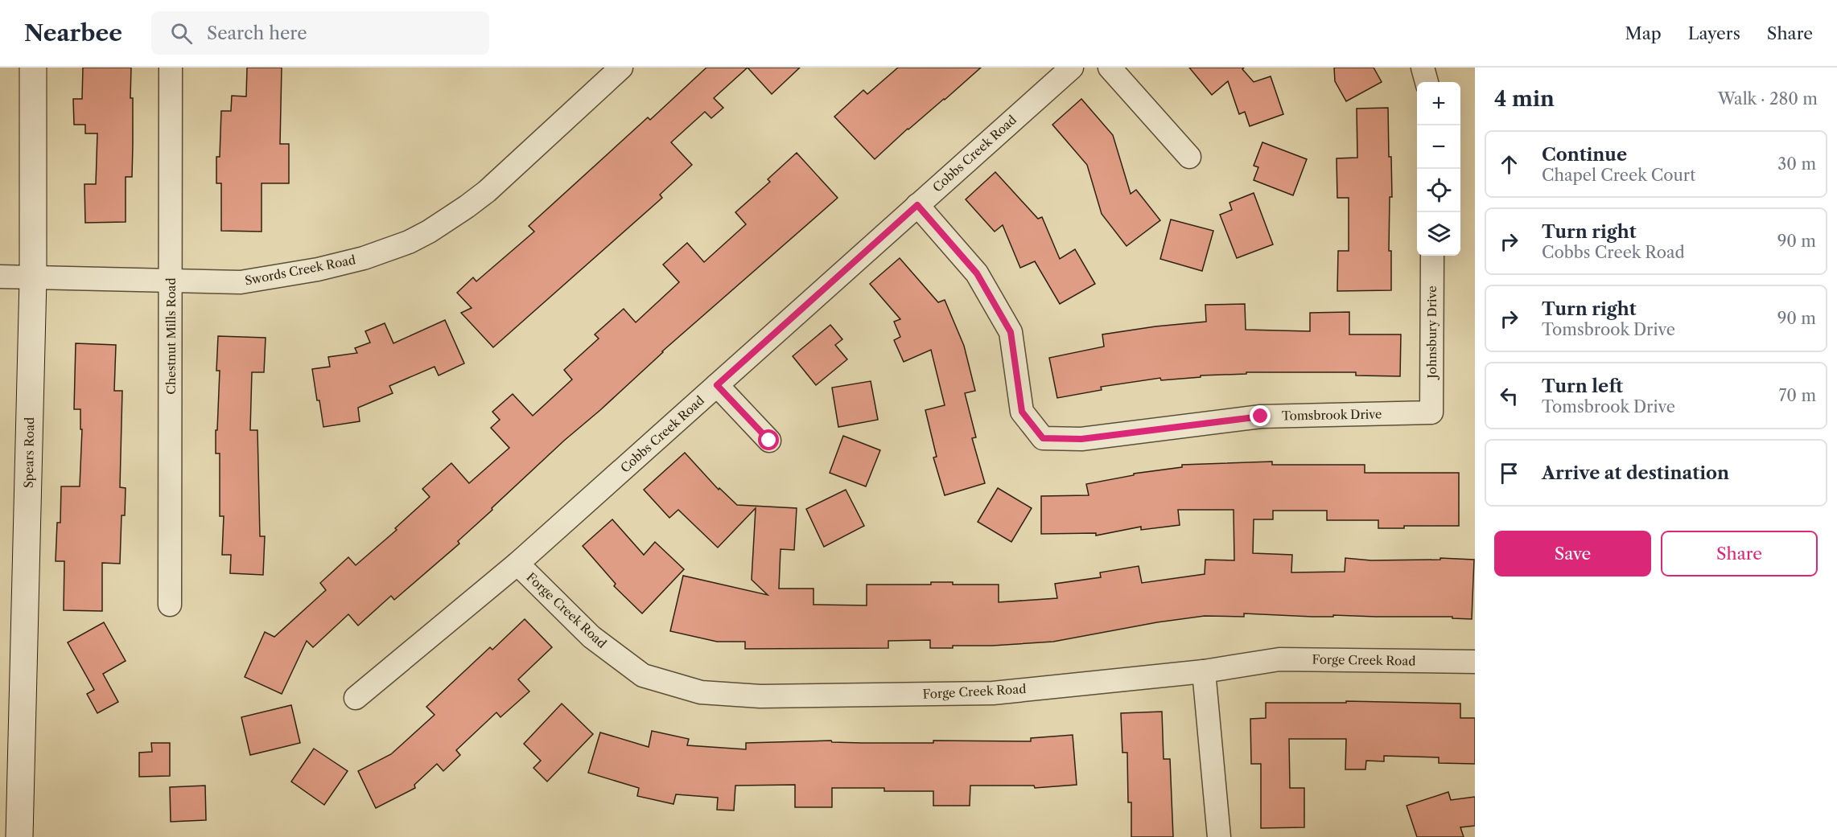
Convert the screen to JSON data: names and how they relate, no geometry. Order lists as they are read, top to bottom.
{
  "streets": {
    "main road": ["Spears Road"],
    "street": [
      "Cobbs Creek Road",
      "Swords Creek Road",
      "Johnsbury Drive",
      "Chestnut Mills Road",
      "Tomsbrook Drive",
      "Forge Creek Road"
    ]
  },
  "crossings": [
    ["Cobbs Creek Road", "Tomsbrook Drive"],
    ["Cobbs Creek Road", "Forge Creek Road"],
    ["Swords Creek Road", "Chestnut Mills Road"],
    ["Swords Creek Road", "Spears Road"],
    ["Johnsbury Drive", "Tomsbrook Drive"]
  ],
  "page": {
    "header": "Nearbee",
    "search": "Search here",
    "nav": ["Map", "Layers", "Share"],
    "heading": ["4 min", "Walk · 280 m"],
    "map_buttons": ["+", "−"],
    "list": [
      ["Continue", "Chapel Creek Court", "30 m"],
      ["Turn right", "Cobbs Creek Road", "90 m"],
      ["Turn right", "Tomsbrook Drive", "90 m"],
      ["Turn left", "Tomsbrook Drive", "70 m"],
      "Arrive at destination"
    ],
    "buttons": ["Save", "Share"]
  }
}
